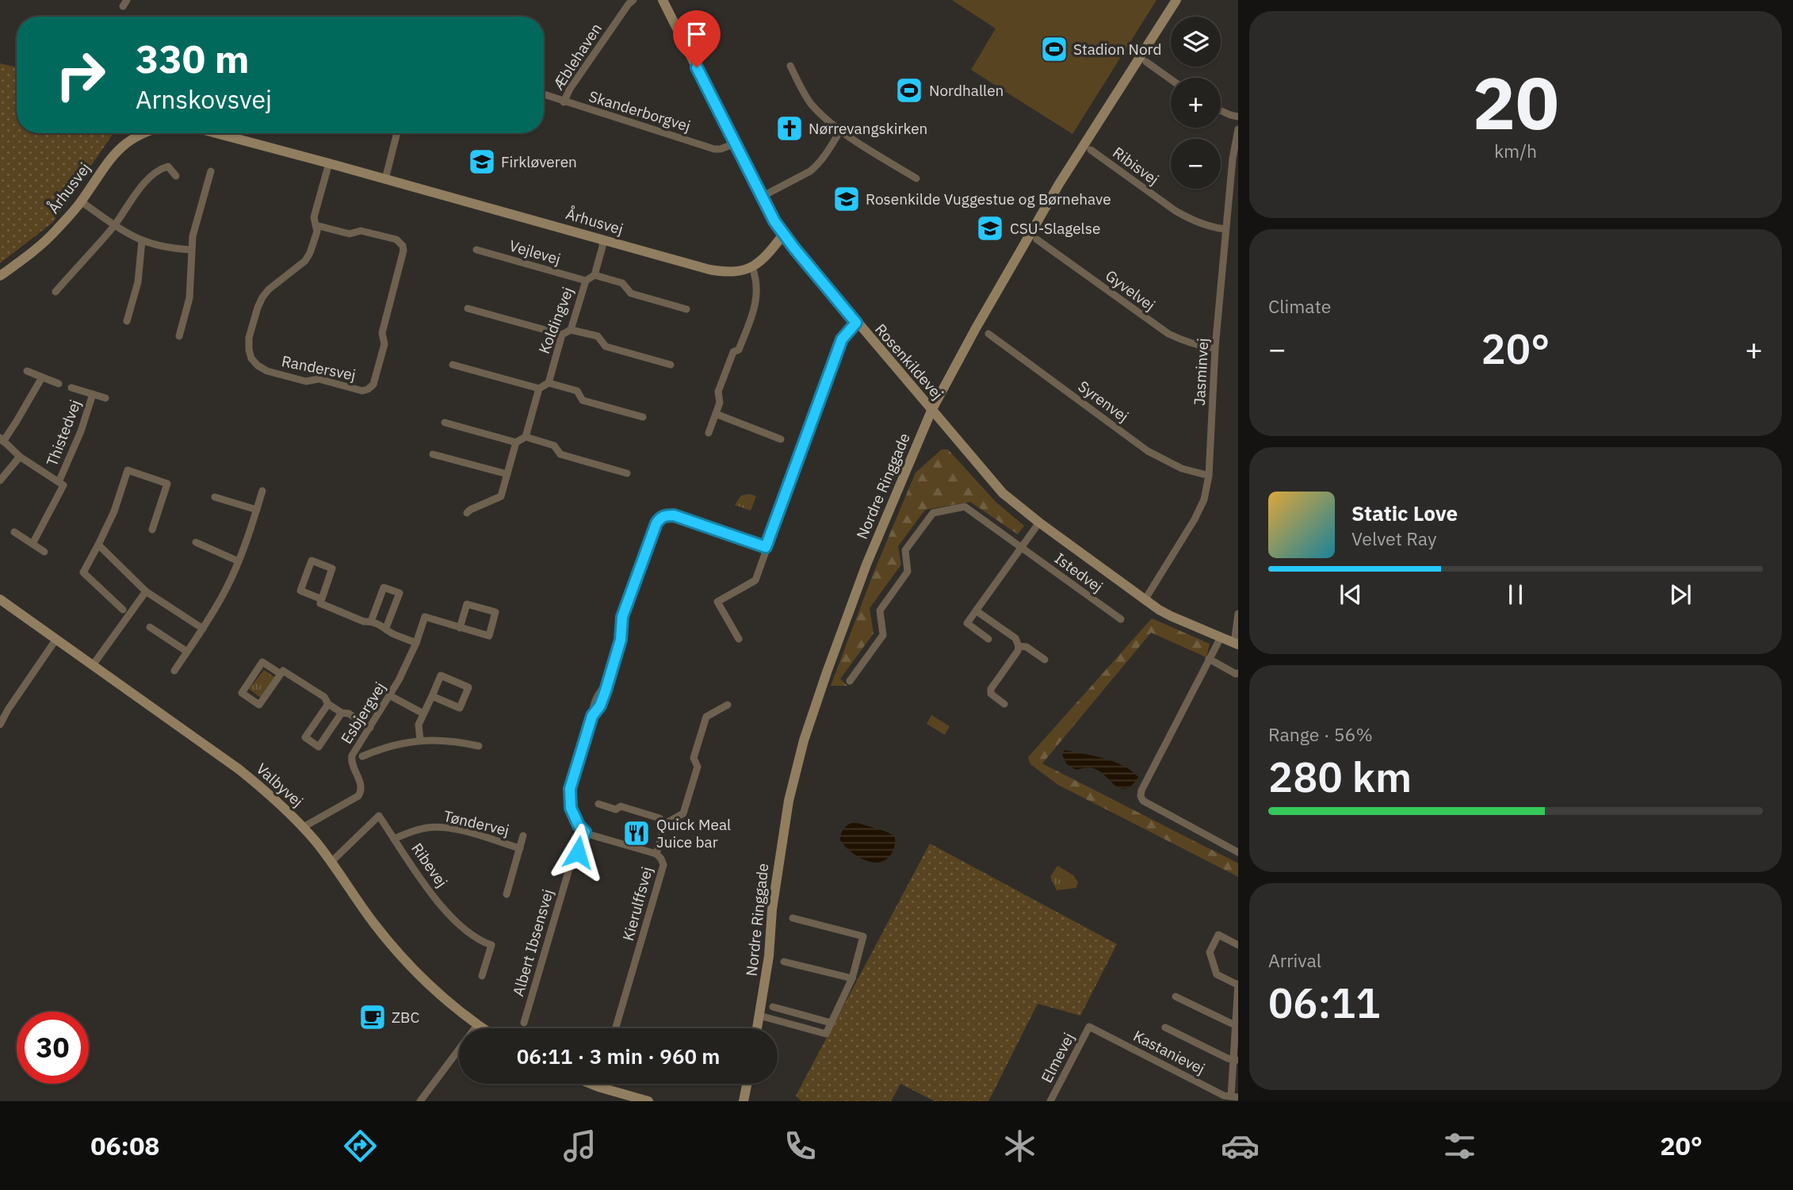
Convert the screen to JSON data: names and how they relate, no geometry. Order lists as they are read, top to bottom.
{
  "streets": {
    "street": [
      "Æblehaven",
      "Skanderborgvej",
      "Ribisvej",
      "Århusvej",
      "Vejlevej",
      "Gyvelvej",
      "Koldingvej",
      "Rosenkildevej",
      "Randersvej",
      "Jasminvej",
      "Syrenvej",
      "Thistedvej",
      "Nordre Ringgade",
      "Istedvej",
      "Esbjergvej",
      "Valbyvej",
      "Tøndervej",
      "Ribevej",
      "Kierulffsvej",
      "Albert Ibsensvej",
      "Kastanievej",
      "Elmevej"
    ]
  },
  "crossings": [
    ["Æblehaven", "Skanderborgvej"],
    ["Skanderborgvej", "Rosenkildevej"],
    ["Ribisvej", "Jasminvej"],
    ["Århusvej", "Randersvej"],
    ["Vejlevej", "Koldingvej"],
    ["Gyvelvej", "Jasminvej"],
    ["Rosenkildevej", "Jasminvej"],
    ["Rosenkildevej", "Nordre Ringgade"],
    ["Jasminvej", "Syrenvej"],
    ["Esbjergvej", "Valbyvej"],
    ["Valbyvej", "Ribevej"],
    ["Tøndervej", "Ribevej"],
    ["Kastanievej", "Elmevej"]
  ],
  "places": {
    "sports": ["Stadion Nord", "Nordhallen"],
    "church": ["Nørrevangskirken"],
    "school or university": ["Firkløveren", "Rosenkilde Vuggestue og Børnehave", "CSU-Slagelse"],
    "restaurant": ["Quick Meal Juice bar"],
    "cafe": ["ZBC"]
  },
  "page": {
    "tile": [
      ["20", "km/h"],
      "Climate",
      ["Range · 56%", "280 km"],
      ["Arrival", "06:11"]
    ],
    "map_buttons": ["+", "−"],
    "turn": ["330 m", "Arnskovsvej"],
    "heat": ["−", "20°", "+"],
    "song": ["Static Love", "Velvet Ray"],
    "limit": "30",
    "trip": "06:11 · 3 min · 960 m",
    "tabs": ["06:08", "20°"]
  }
}
